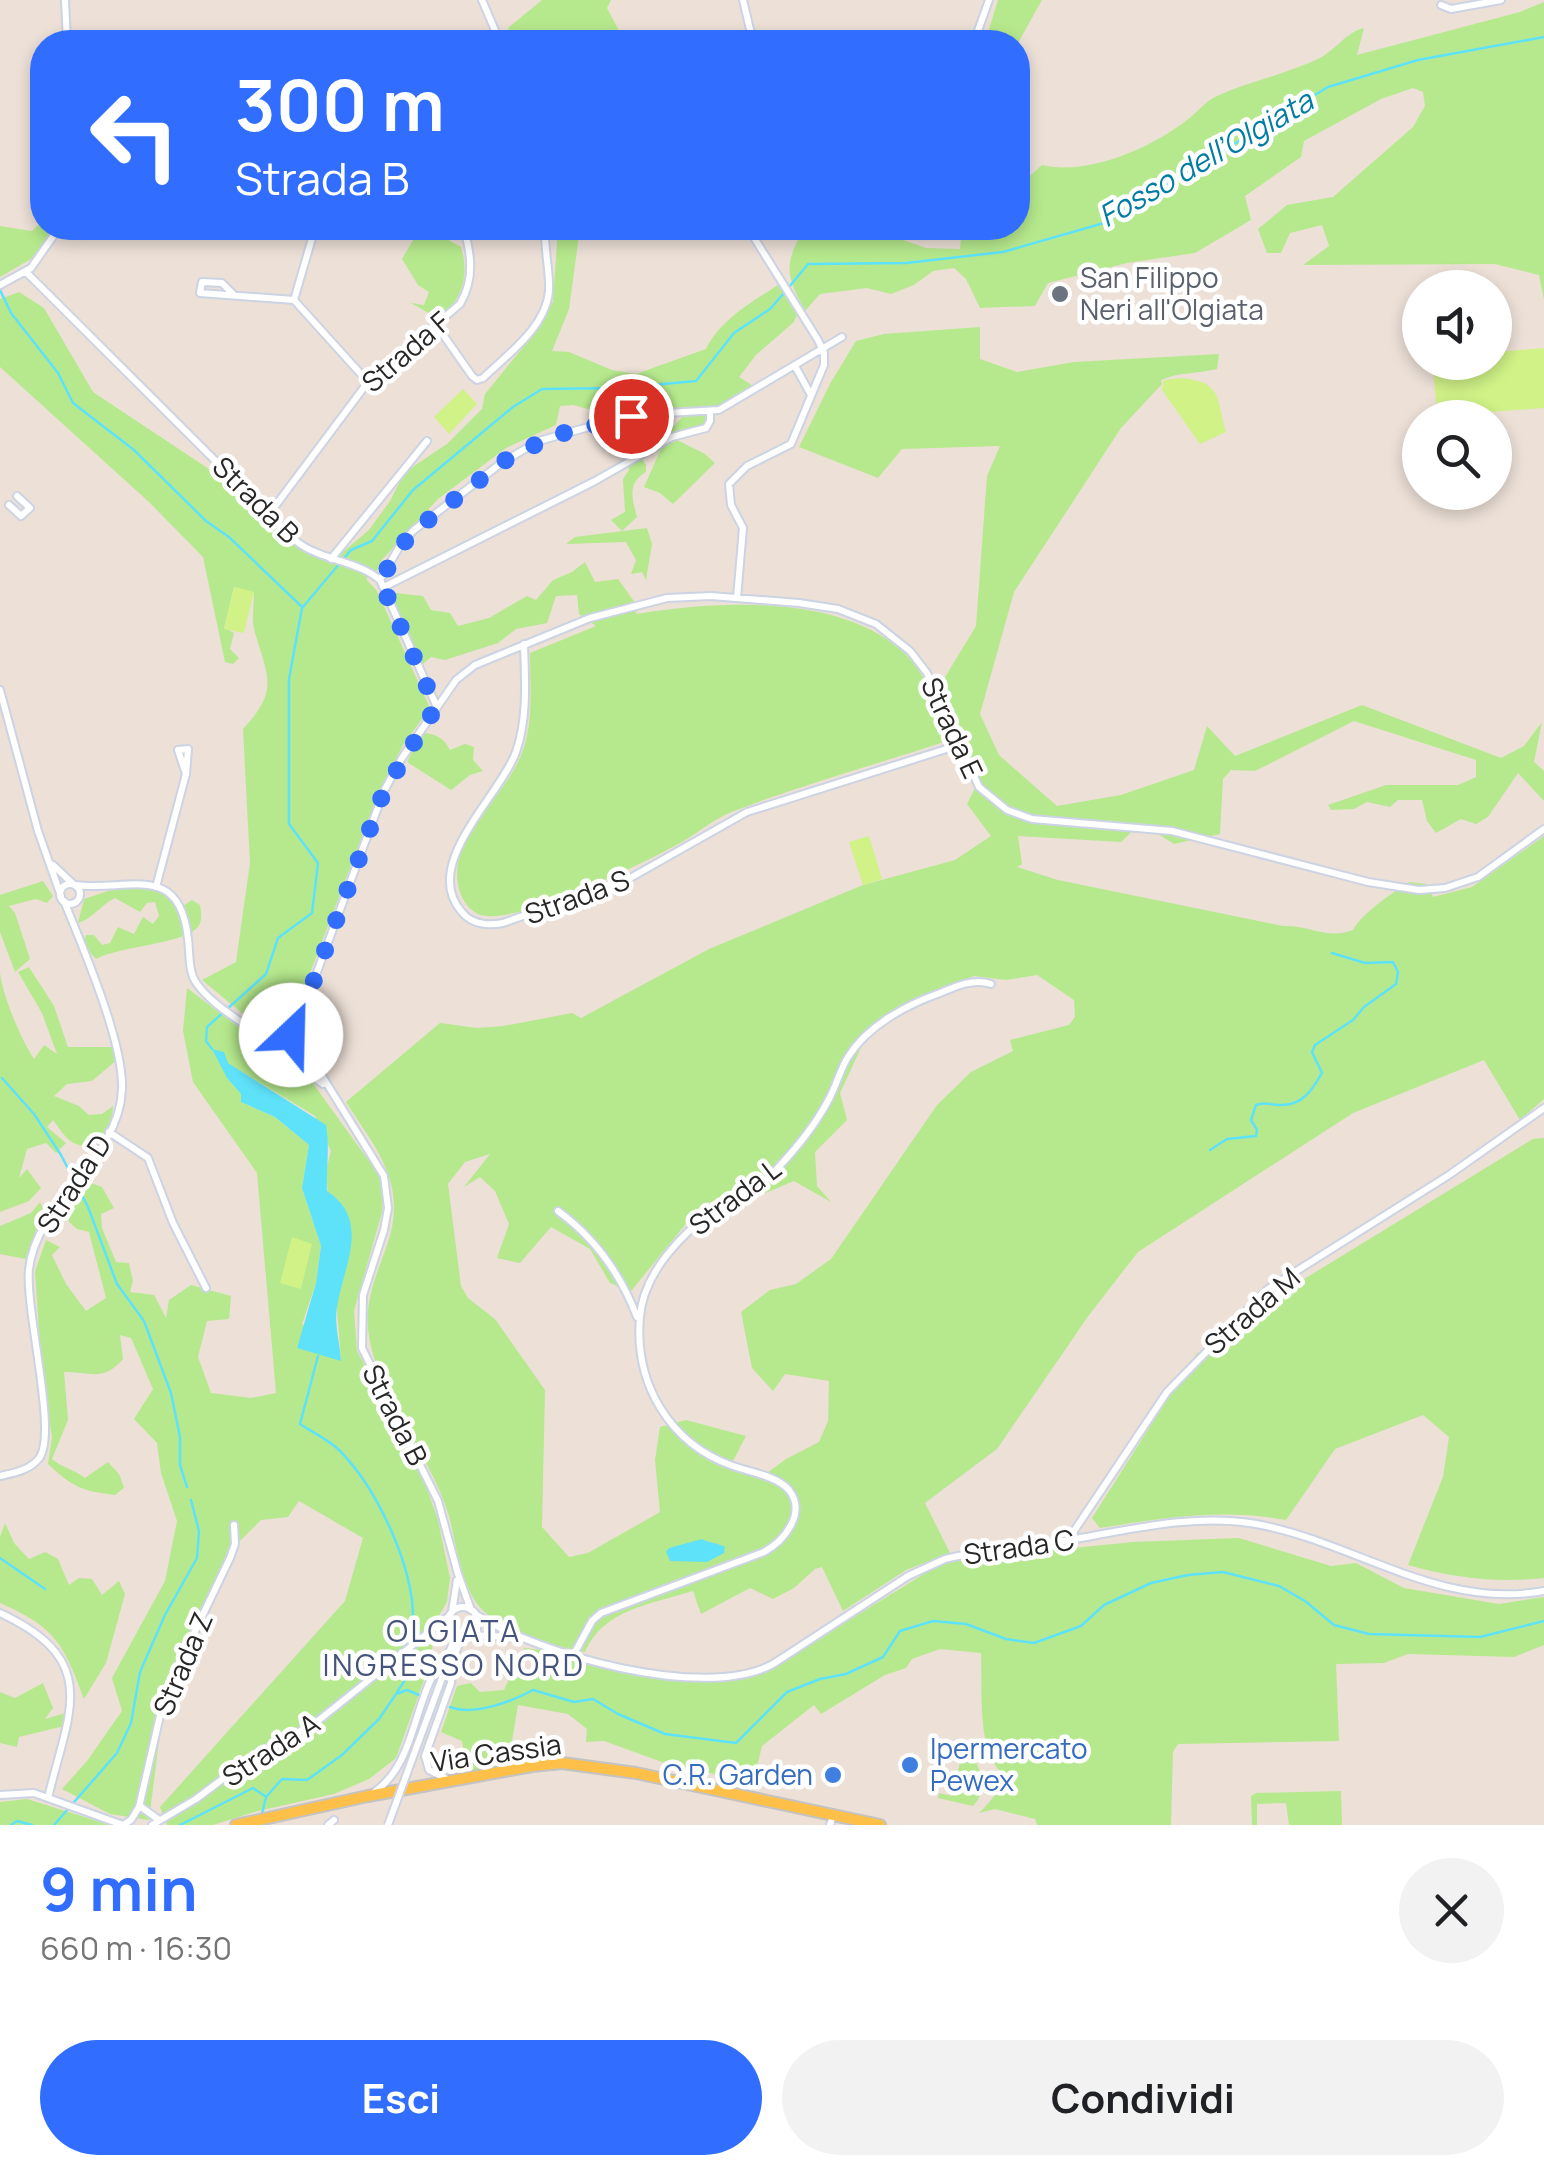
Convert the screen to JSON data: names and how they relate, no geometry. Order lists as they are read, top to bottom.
{
  "streets": {
    "main road": ["Via Cassia"],
    "street": [
      "Strada F",
      "Strada B",
      "Strada E",
      "Strada S",
      "Strada D",
      "Strada L",
      "Strada M",
      "Strada C",
      "Strada Z",
      "Strada A"
    ]
  },
  "crossings": [
    ["Strada F", "Strada B"],
    ["Strada B", "Strada C"],
    ["Strada B", "Strada A"],
    ["Strada E", "Strada S"],
    ["Strada L", "Strada C"],
    ["Strada M", "Strada C"]
  ],
  "districts": ["OLGIATA INGRESSO NORD"],
  "water": ["Fosso dell’Olgiata"],
  "places": ["San Filippo Neri all'Olgiata", "Ipermercato Pewex", "C.R. Garden"],
  "page": {
    "turn": ["300 m", "Strada B"],
    "heading": ["9 min", "660 m · 16:30"],
    "buttons": ["Esci", "Condividi"]
  }
}
